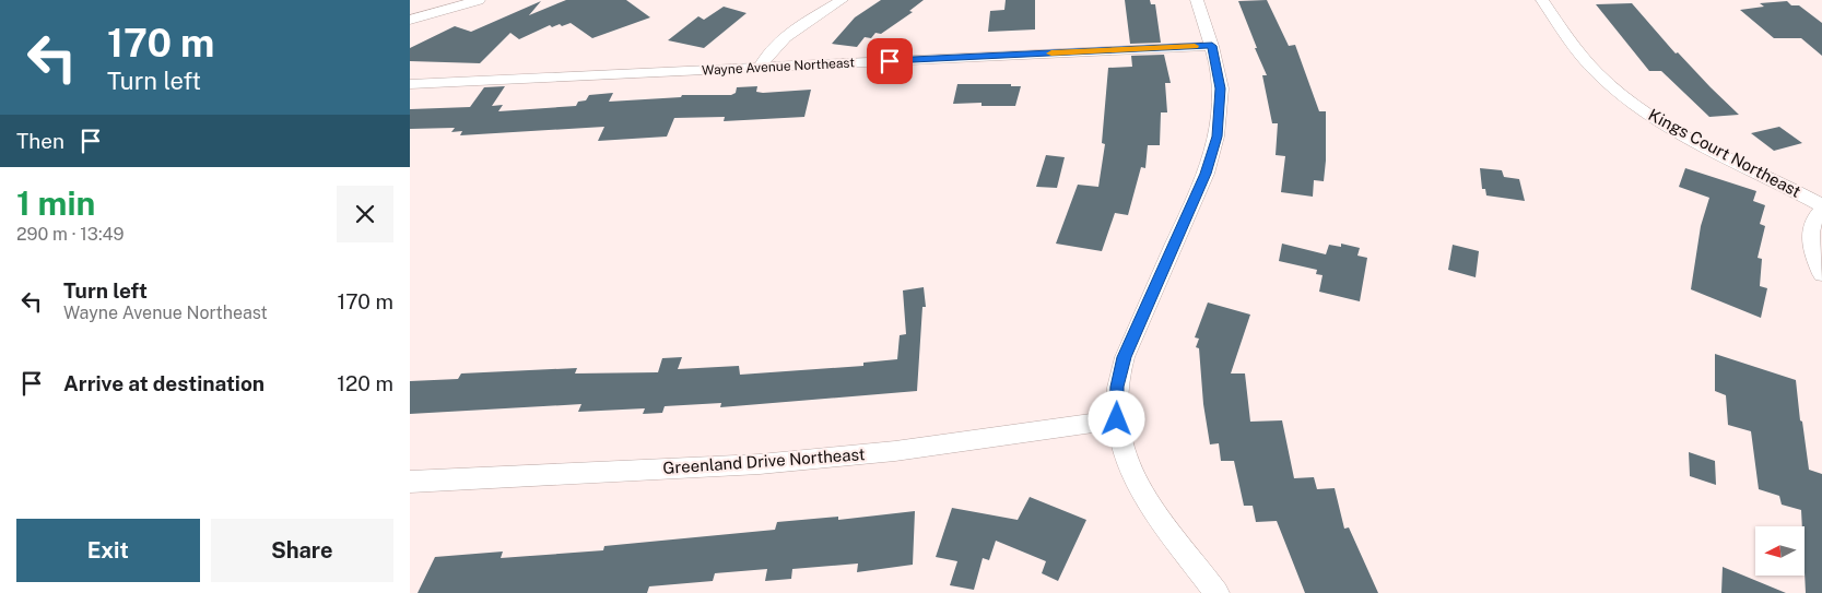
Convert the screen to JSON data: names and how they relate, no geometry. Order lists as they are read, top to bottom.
{
  "streets": {
    "street": ["Wayne Avenue Northeast", "Kings Court Northeast", "Greenland Drive Northeast"]
  },
  "north": "left",
  "page": {
    "turn": ["170 m", "Turn left"],
    "then": "Then",
    "heading": ["1 min", "290 m · 13:49"],
    "list": [
      {
        "name": "Turn left",
        "note": "Wayne Avenue Northeast",
        "value": "170 m"
      },
      {
        "name": "Arrive at destination",
        "value": "120 m"
      }
    ],
    "buttons": ["Exit", "Share"]
  }
}
